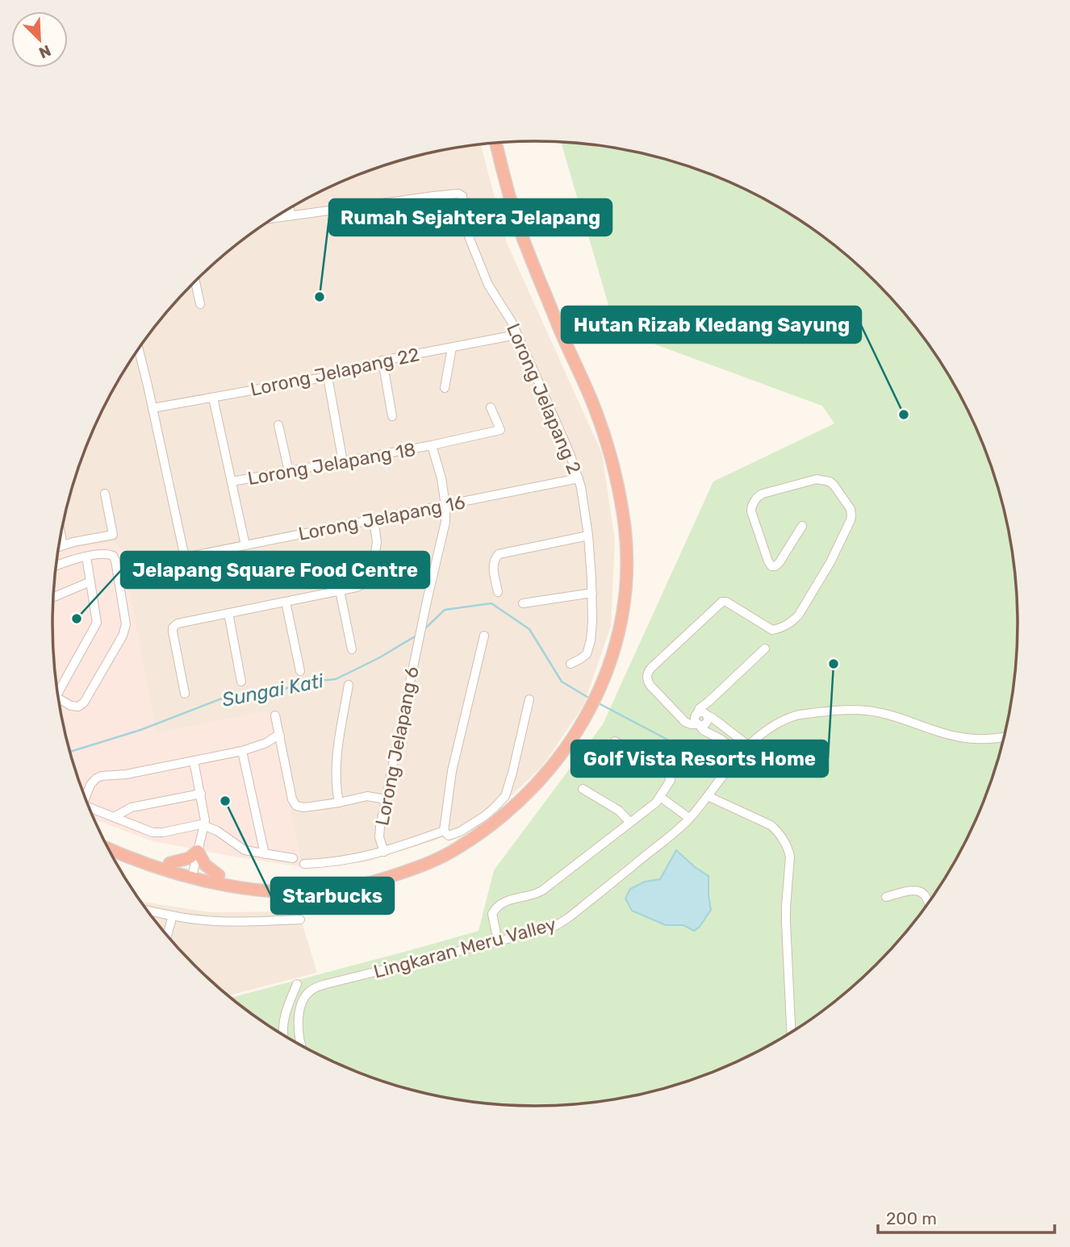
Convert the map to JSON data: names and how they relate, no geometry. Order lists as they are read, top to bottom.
{
  "streets": {
    "street": [
      "Lorong Jelapang 22",
      "Lorong Jelapang 2",
      "Lorong Jelapang 18",
      "Lorong Jelapang 16",
      "Lorong Jelapang 6",
      "Lingkaran Meru Valley"
    ]
  },
  "crossings": [
    ["Lorong Jelapang 22", "Lorong Jelapang 2"],
    ["Lorong Jelapang 22", "Lorong Jelapang 16"],
    ["Lorong Jelapang 2", "Lorong Jelapang 16"],
    ["Lorong Jelapang 18", "Lorong Jelapang 16"],
    ["Lorong Jelapang 18", "Lorong Jelapang 6"],
    ["Lorong Jelapang 16", "Lorong Jelapang 6"]
  ],
  "water": ["Sungai Kati"],
  "places": [
    "Rumah Sejahtera Jelapang",
    "Hutan Rizab Kledang Sayung",
    "Jelapang Square Food Centre",
    "Golf Vista Resorts Home",
    "Starbucks"
  ],
  "scale_bar": "200 m",
  "north": "bottom right"
}
